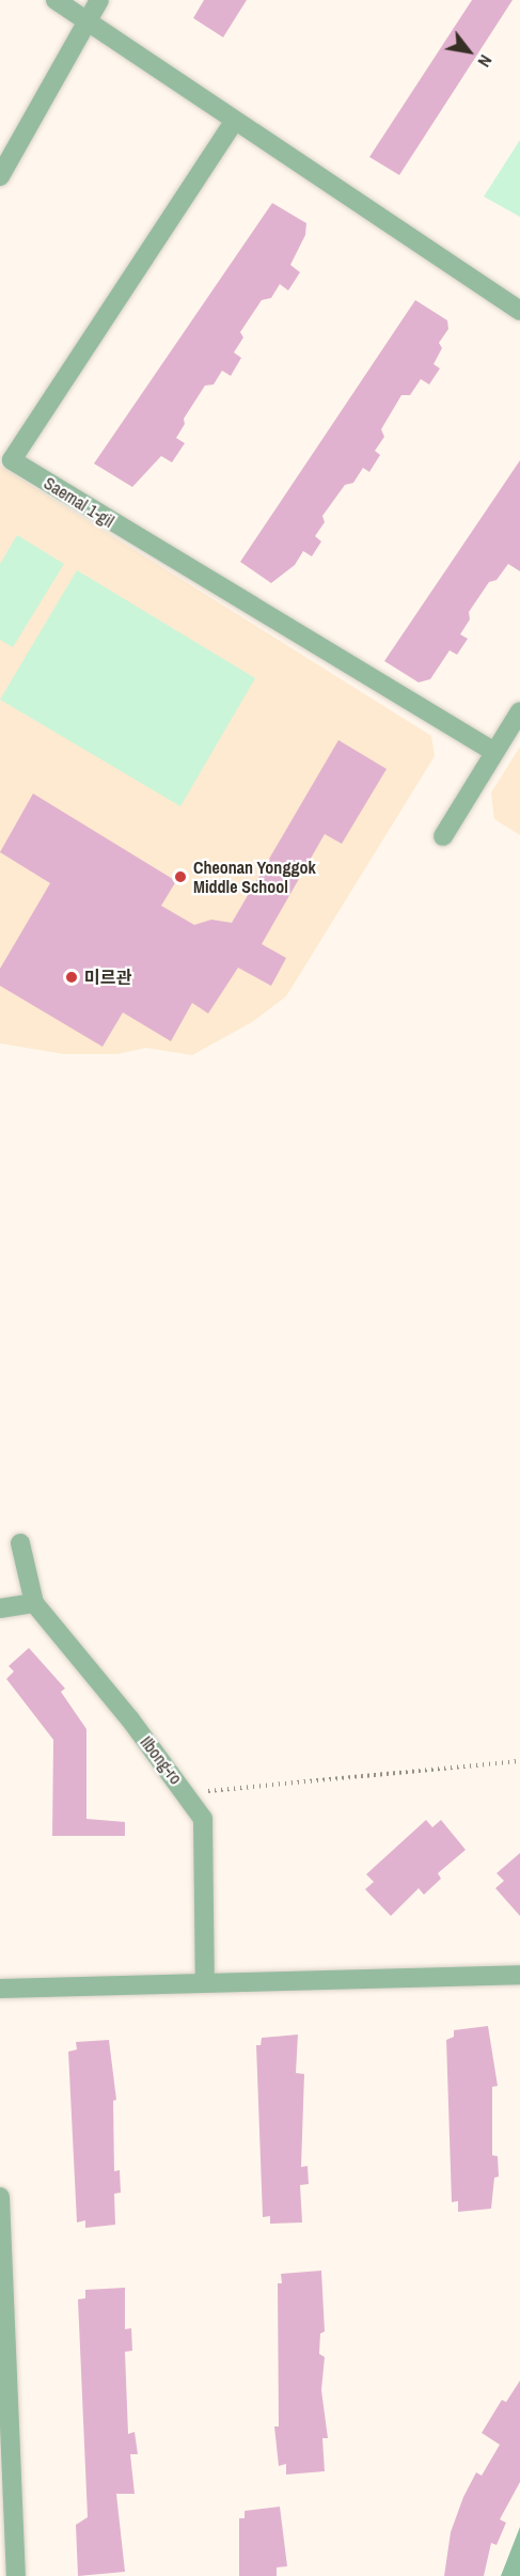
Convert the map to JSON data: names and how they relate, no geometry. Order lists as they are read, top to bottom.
{
  "streets": {
    "street": ["Saemal 1-gil", "Ilbong-ro"]
  },
  "places": ["Cheonan Yonggok Middle School", "미르관"],
  "north": "bottom right"
}
